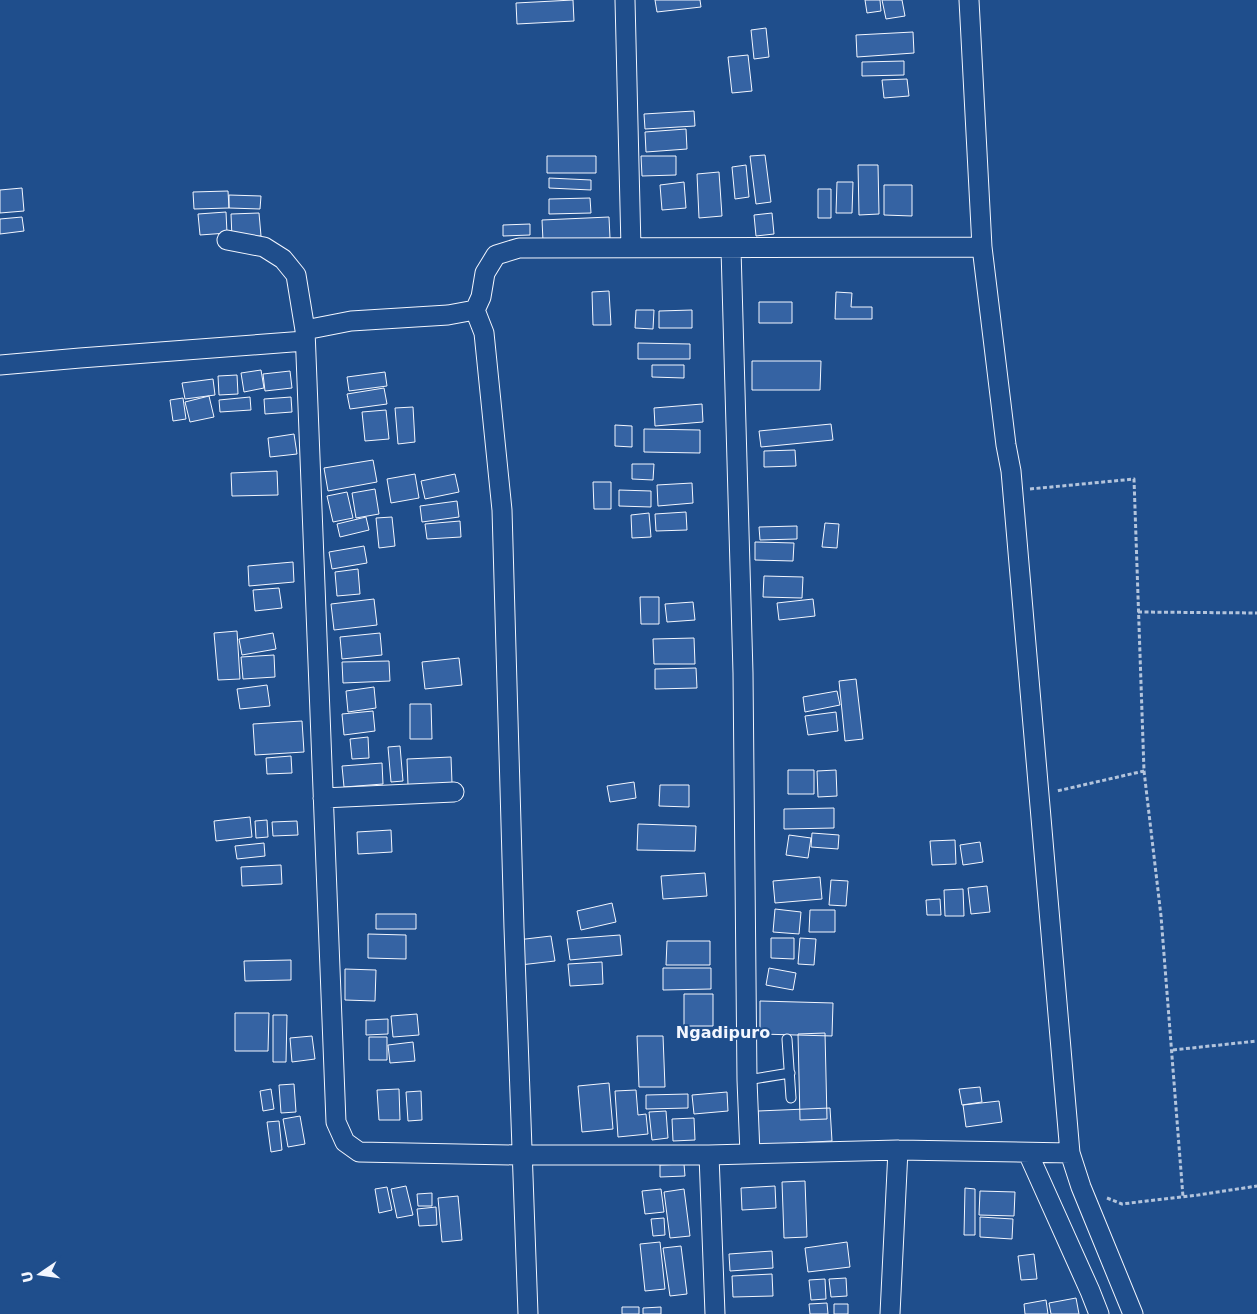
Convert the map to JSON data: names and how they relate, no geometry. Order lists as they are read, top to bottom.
{
  "districts": ["Ngadipuro"],
  "north": "left"
}
